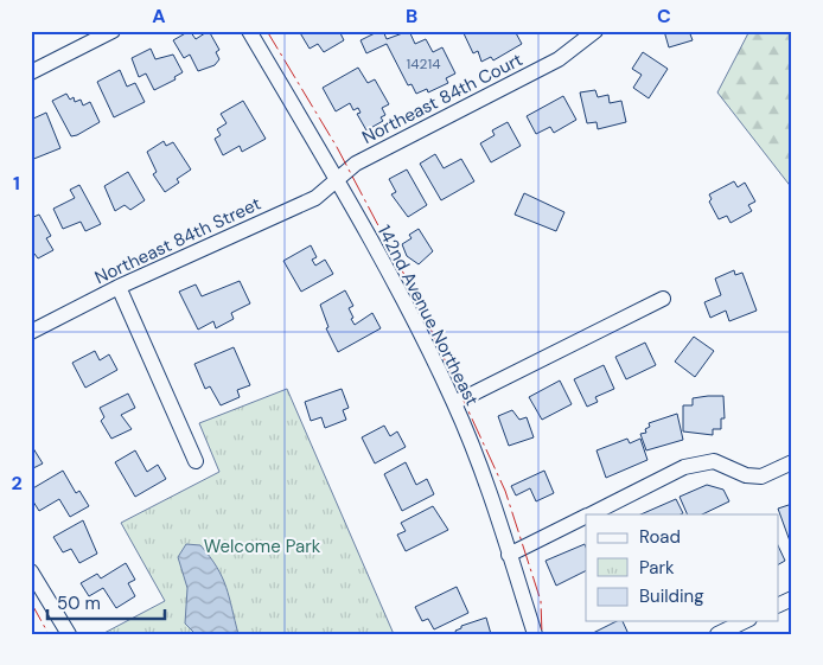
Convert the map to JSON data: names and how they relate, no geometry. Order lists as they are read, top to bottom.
{
  "streets": {
    "street": ["Northeast 84th Court", "Northeast 84th Street", "142nd Avenue Northeast"]
  },
  "crossings": [
    ["Northeast 84th Court", "Northeast 84th Street"],
    ["Northeast 84th Court", "142nd Avenue Northeast"],
    ["Northeast 84th Street", "142nd Avenue Northeast"]
  ],
  "parks": ["Welcome Park"],
  "house_numbers": ["14214"],
  "legend": ["Road", "Park", "Building"],
  "scale_bar": "50 m",
  "grid": {
    "columns": ["A", "B", "C"],
    "rows": ["1", "2"]
  }
}
